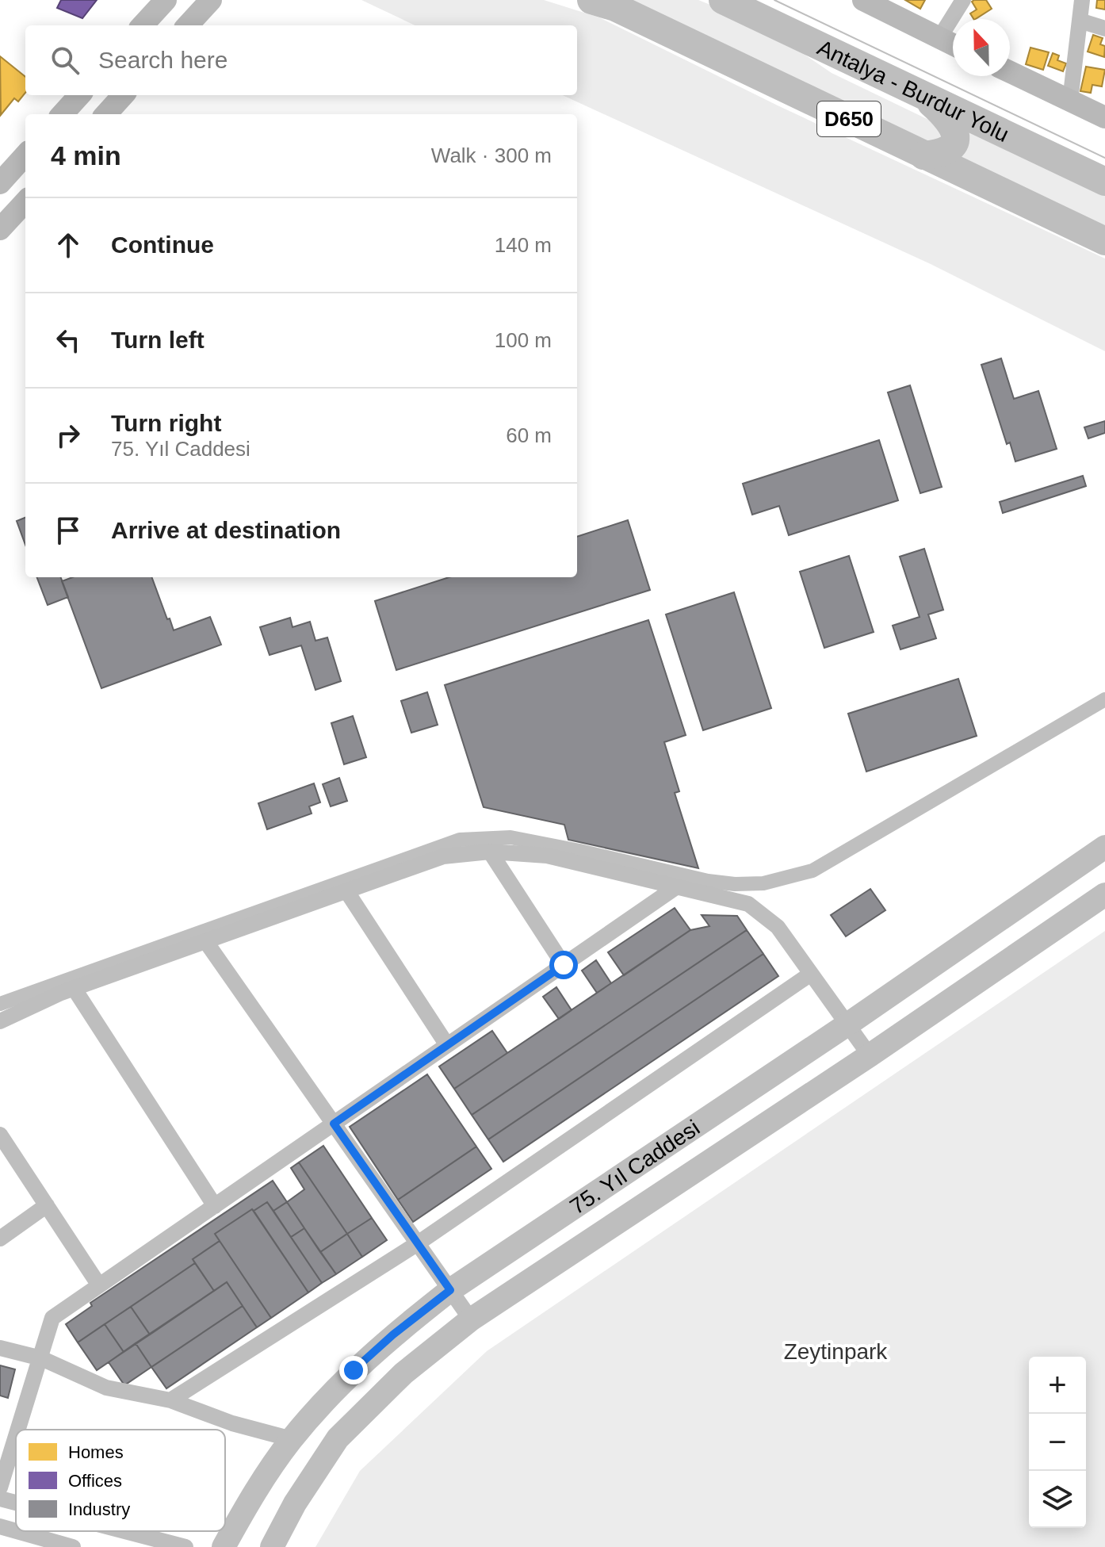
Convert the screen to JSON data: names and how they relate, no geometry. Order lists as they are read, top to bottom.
{
  "streets": {
    "highway": ["Antalya - Burdur Yolu", "D650"],
    "main road": ["75. Yıl Caddesi"]
  },
  "parks": ["Zeytinpark"],
  "legend": ["Homes", "Offices", "Industry"],
  "north": "top",
  "page": {
    "search": "Search here",
    "heading": ["4 min", "Walk · 300 m"],
    "list": [
      ["Continue", "140 m"],
      ["Turn left", "100 m"],
      ["Turn right", "75. Yıl Caddesi", "60 m"],
      "Arrive at destination"
    ],
    "map_buttons": ["+", "−"]
  }
}
